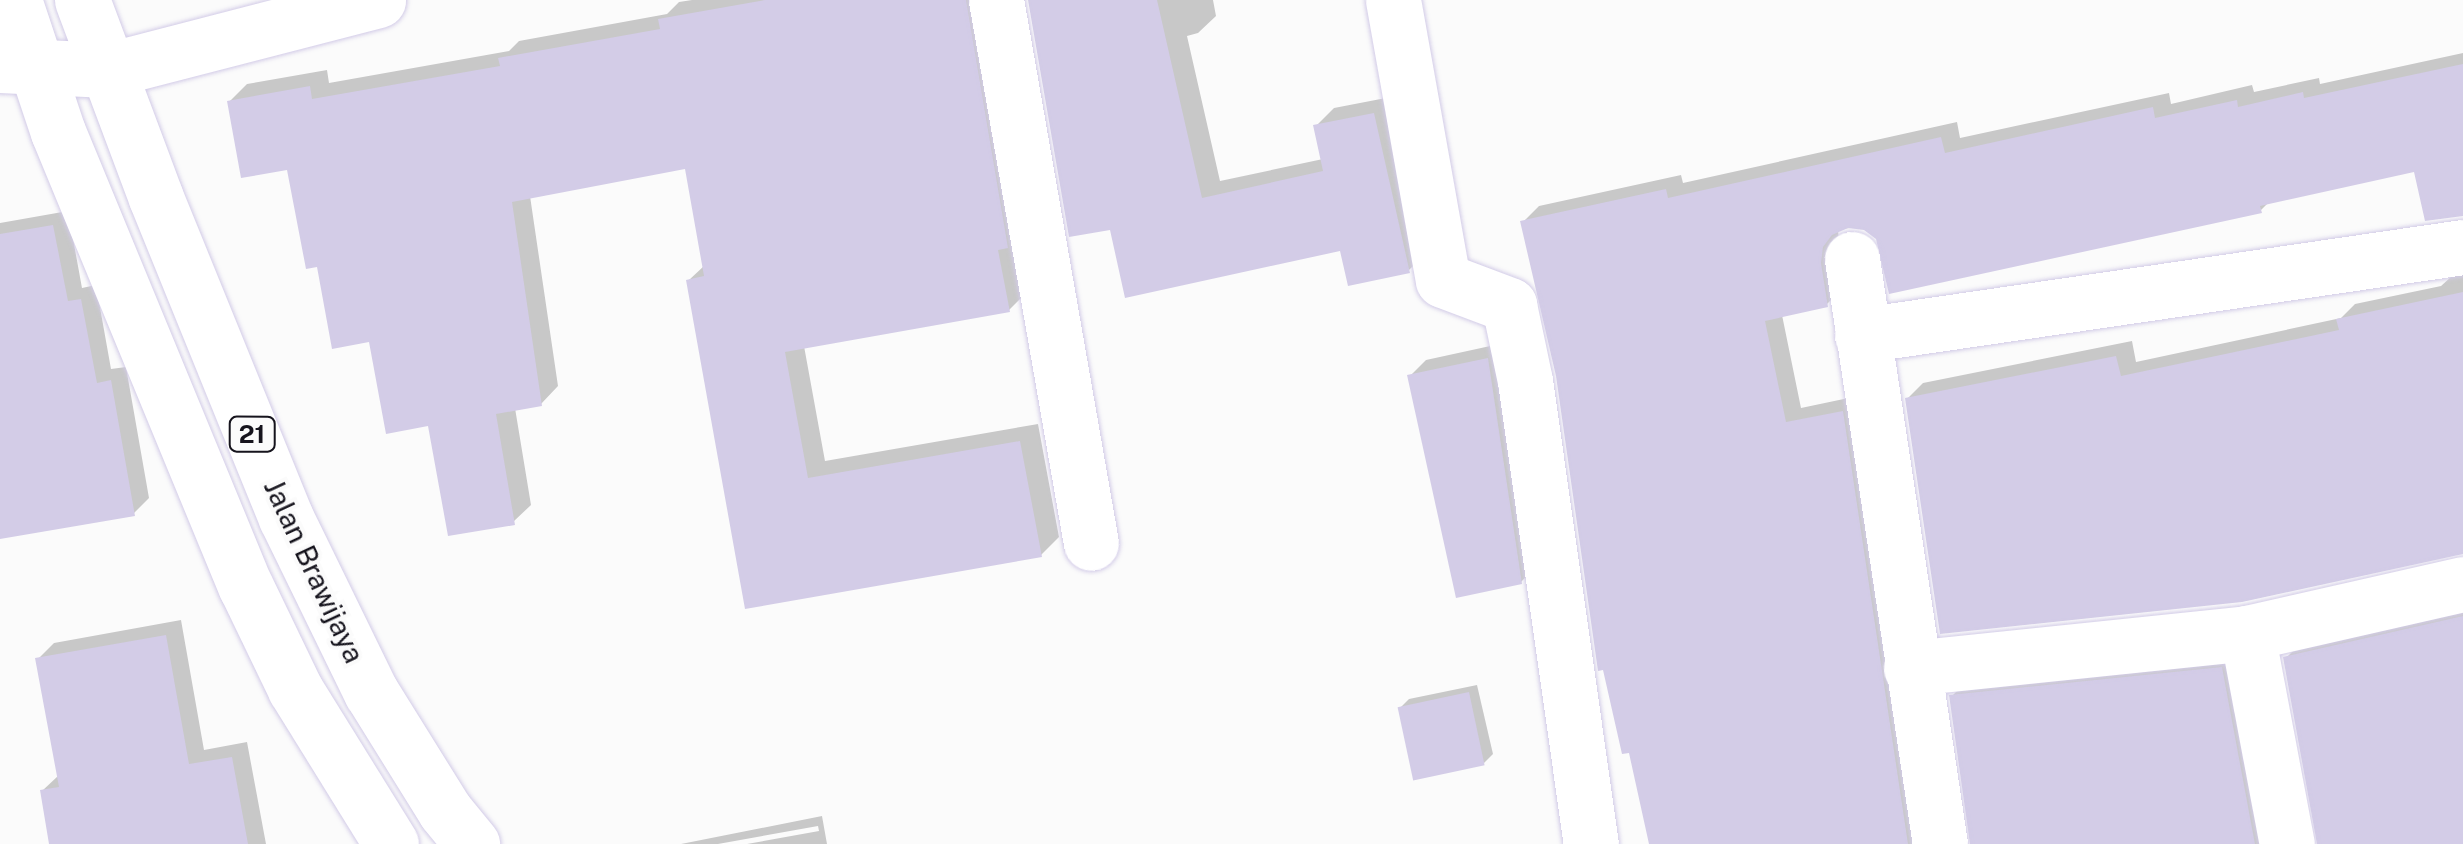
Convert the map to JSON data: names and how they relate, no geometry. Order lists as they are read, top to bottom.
{
  "streets": {
    "main road": ["21", "Jalan Brawijaya"]
  }
}
